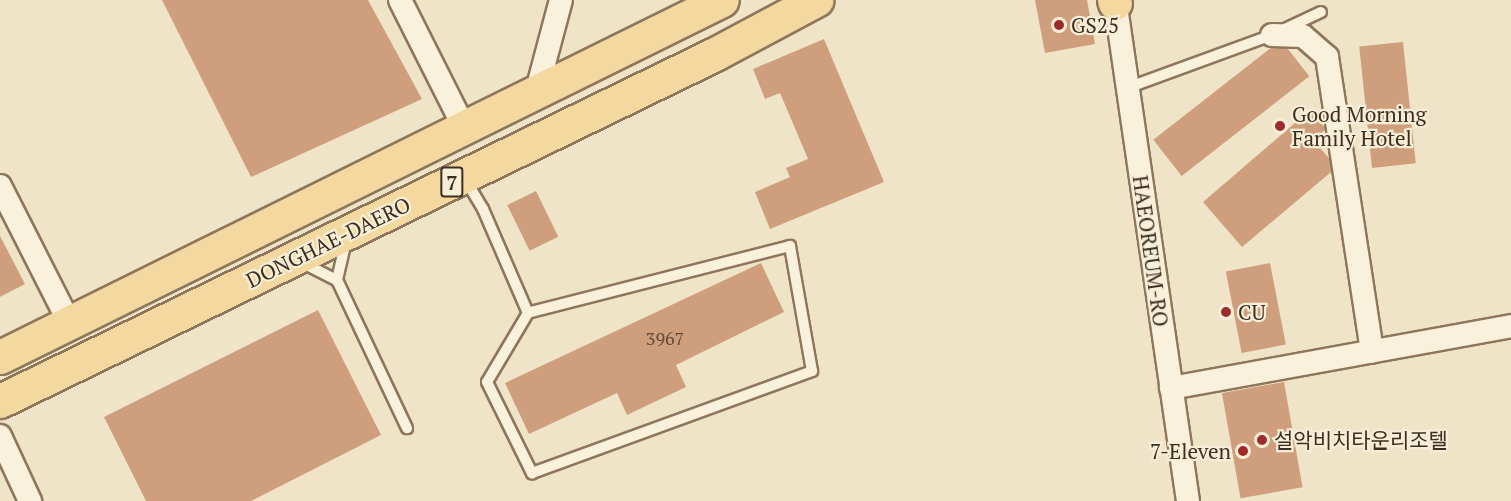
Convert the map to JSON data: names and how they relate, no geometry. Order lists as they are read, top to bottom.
{
  "streets": {
    "main road": ["7", "DONGHAE-DAERO"],
    "street": ["HAEOREUM-RO"]
  },
  "places": [
    "GS25",
    "Good Morning Family Hotel",
    "CU",
    "설악비치타운리조텔",
    "7-Eleven"
  ],
  "house_numbers": ["3967"]
}
